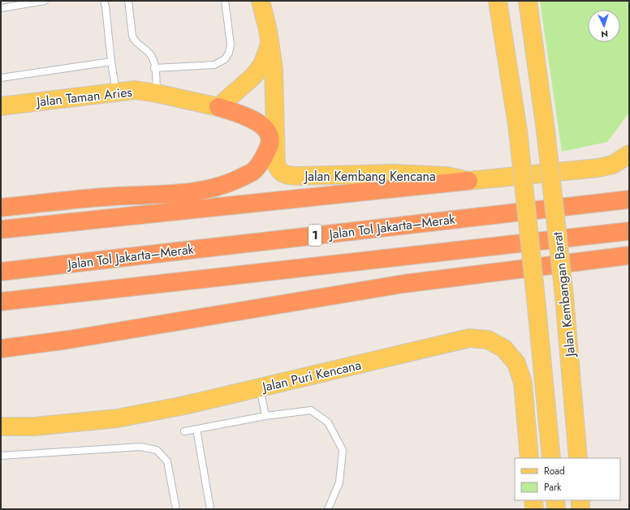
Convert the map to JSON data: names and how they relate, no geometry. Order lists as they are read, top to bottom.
{
  "streets": {
    "highway": ["Jalan Tol Jakarta–Merak", "1"],
    "main road": [
      "Jalan Taman Aries",
      "Jalan Kembang Kencana",
      "Jalan Kembangan Barat",
      "Jalan Puri Kencana"
    ]
  },
  "legend": ["Road", "Park"],
  "north": "bottom"
}
